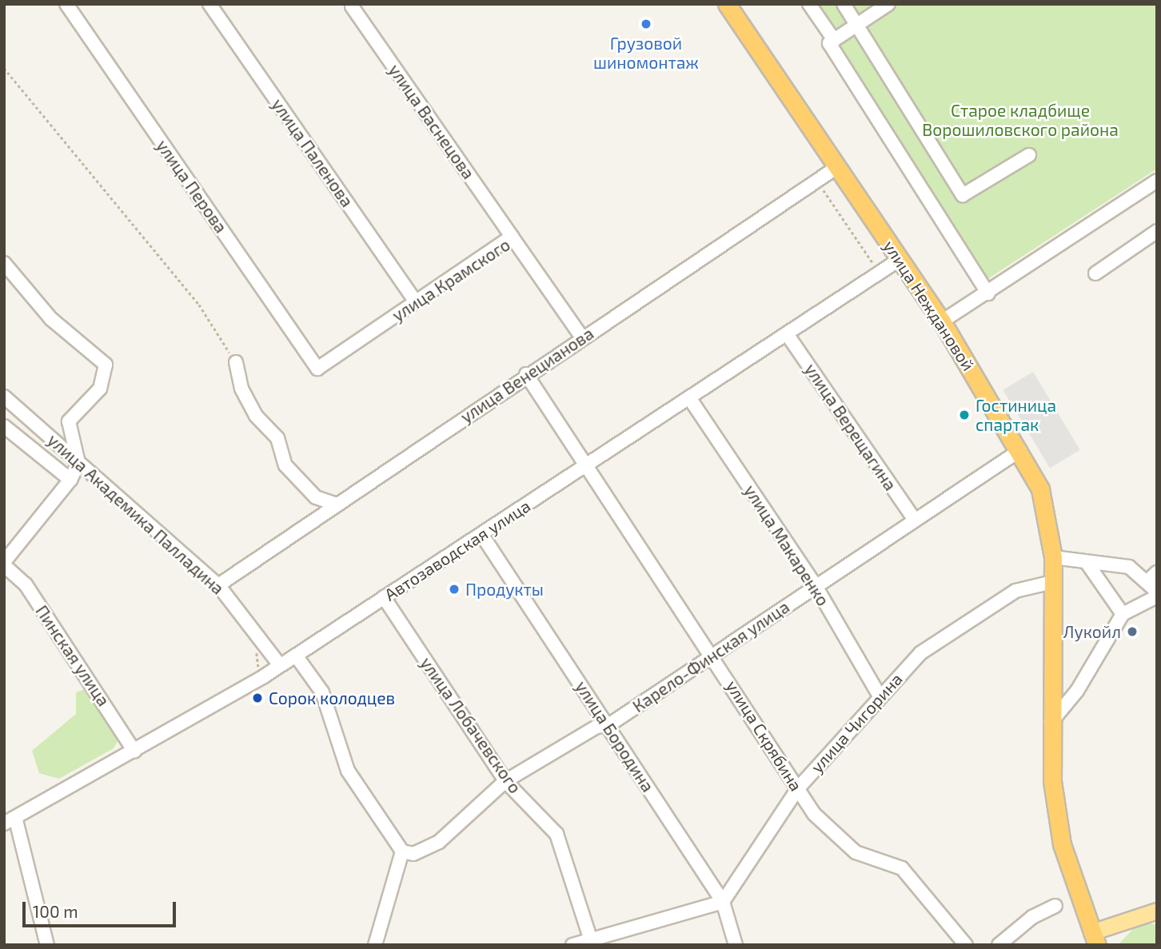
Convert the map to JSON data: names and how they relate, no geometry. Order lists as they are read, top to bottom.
{
  "streets": {
    "highway": ["улица Неждановой"],
    "street": [
      "улица Васнецова",
      "улица Паленова",
      "улица Перова",
      "улица Крамского",
      "улица Венецианова",
      "улица Верещагина",
      "улица Академика Палладина",
      "улица Макаренко",
      "Автозаводская улица",
      "Пинская улица",
      "Карело-Финская улица",
      "улица Чигорина",
      "улица Лобачевского",
      "улица Скрябина",
      "улица Бородина"
    ]
  },
  "crossings": [
    ["улица Васнецова", "улица Крамского"],
    ["улица Паленова", "улица Крамского"],
    ["улица Перова", "улица Крамского"],
    ["улица Крамского", "улица Венецианова"],
    ["улица Неждановой", "улица Венецианова"],
    ["улица Неждановой", "Автозаводская улица"],
    ["улица Неждановой", "Карело-Финская улица"],
    ["улица Неждановой", "улица Чигорина"],
    ["улица Венецианова", "улица Академика Палладина"],
    ["улица Венецианова", "улица Скрябина"],
    ["улица Верещагина", "Автозаводская улица"],
    ["улица Верещагина", "Карело-Финская улица"],
    ["улица Академика Палладина", "Автозаводская улица"],
    ["улица Макаренко", "Автозаводская улица"],
    ["улица Макаренко", "Карело-Финская улица"],
    ["улица Макаренко", "улица Чигорина"],
    ["Автозаводская улица", "Пинская улица"],
    ["Автозаводская улица", "улица Лобачевского"],
    ["Автозаводская улица", "улица Скрябина"],
    ["Автозаводская улица", "улица Бородина"],
    ["Карело-Финская улица", "улица Лобачевского"],
    ["Карело-Финская улица", "улица Скрябина"],
    ["Карело-Финская улица", "улица Бородина"],
    ["улица Чигорина", "улица Скрябина"],
    ["улица Чигорина", "улица Бородина"]
  ],
  "parks": ["Старое кладбище Ворошиловского района"],
  "places": [
    "Грузовой шиномонтаж",
    "Гостиница спартак",
    "Продукты",
    "Лукойл",
    "Сорок колодцев"
  ],
  "scale_bar": "100 m"
}
